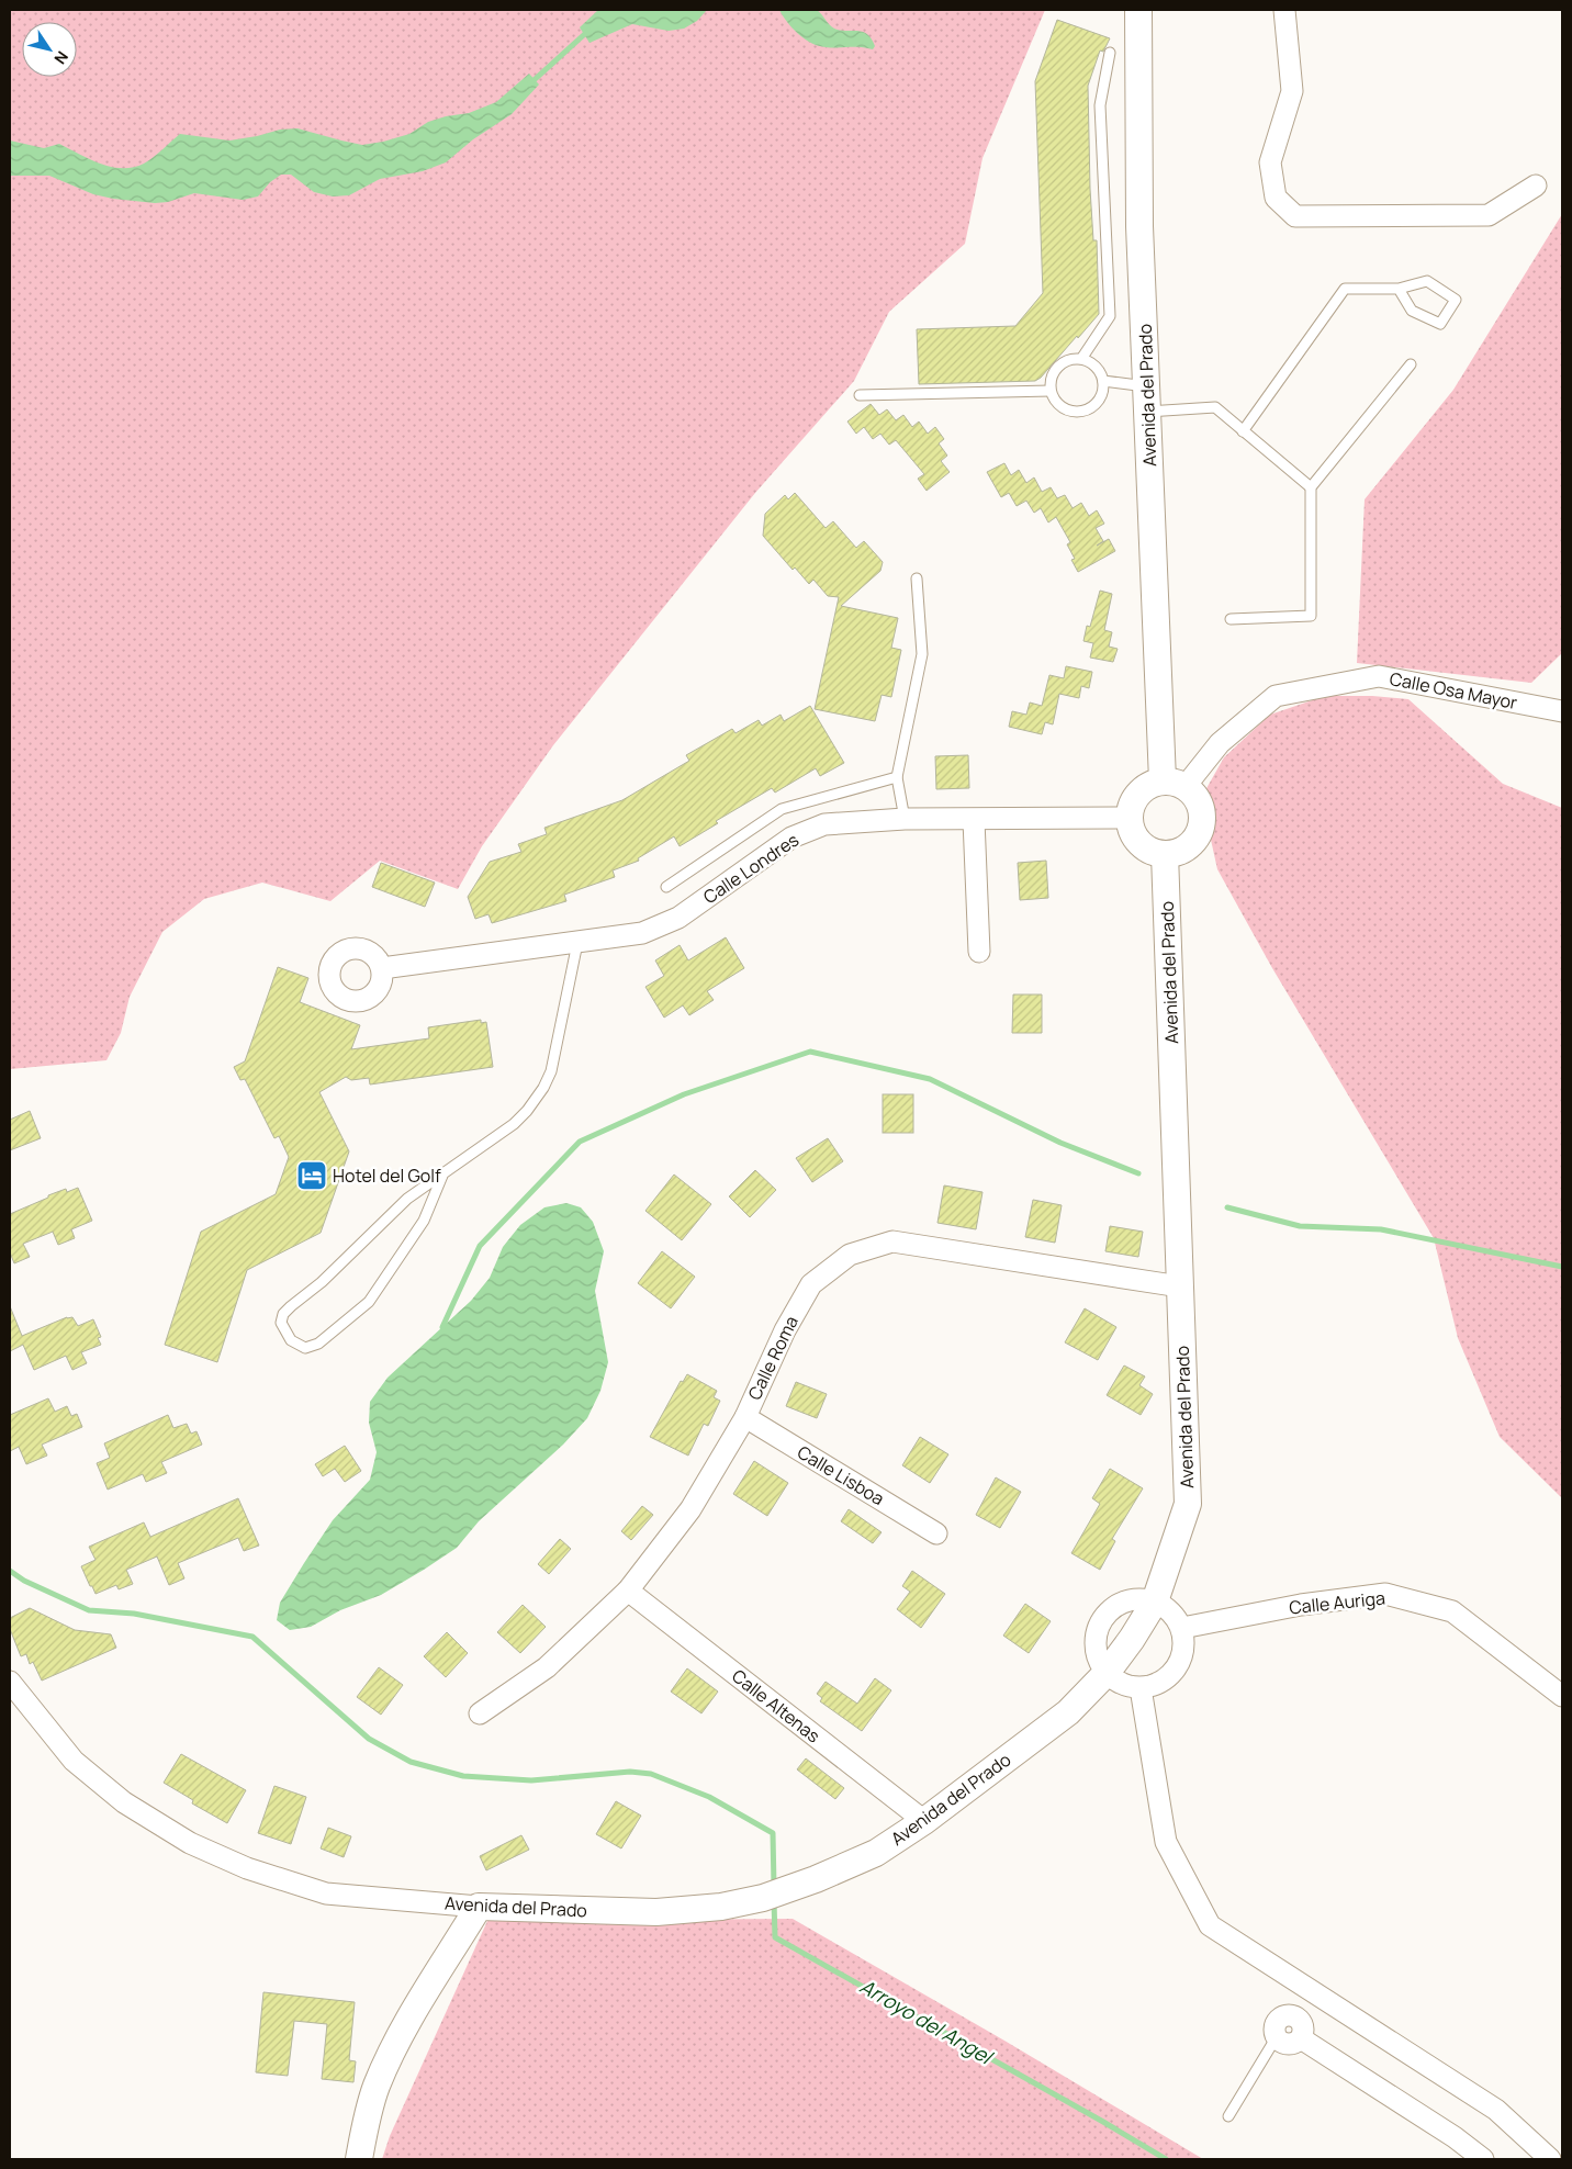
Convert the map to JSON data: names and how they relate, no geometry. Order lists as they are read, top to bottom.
{
  "streets": {
    "street": [
      "Avenida del Prado",
      "Calle Osa Mayor",
      "Calle Londres",
      "Calle Roma",
      "Calle Lisboa",
      "Calle Auriga",
      "Calle Altenas"
    ]
  },
  "crossings": [
    ["Avenida del Prado", "Calle Osa Mayor"],
    ["Avenida del Prado", "Calle Londres"],
    ["Avenida del Prado", "Calle Roma"],
    ["Avenida del Prado", "Calle Altenas"],
    ["Calle Osa Mayor", "Calle Londres"],
    ["Calle Roma", "Calle Lisboa"],
    ["Calle Roma", "Calle Altenas"]
  ],
  "water": ["Arroyo del Angel"],
  "places": {
    "hotel": ["Hotel del Golf"]
  },
  "north": "bottom right"
}
